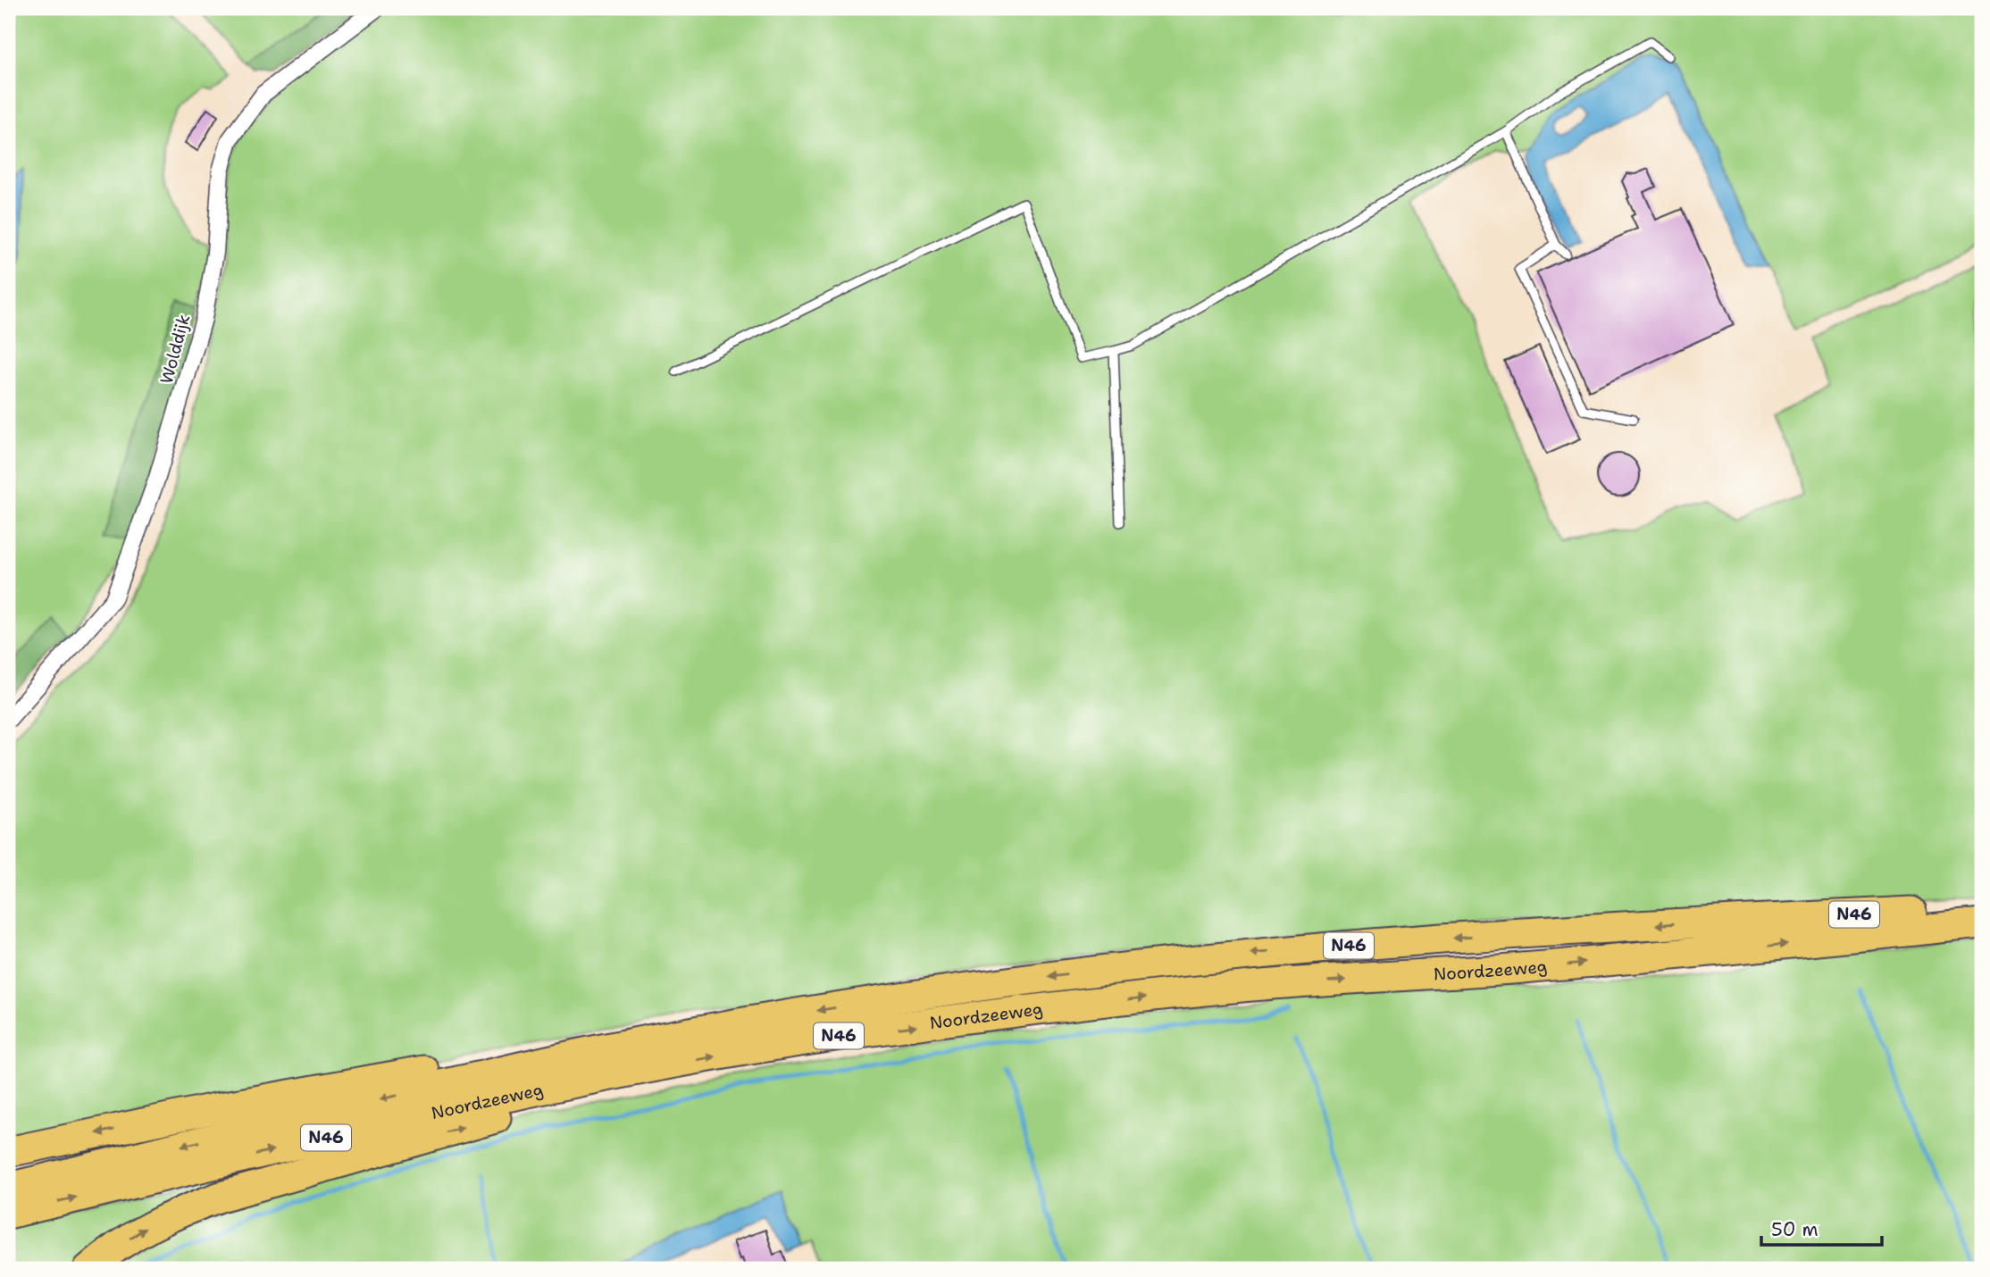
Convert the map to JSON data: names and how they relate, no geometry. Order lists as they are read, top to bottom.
{
  "streets": {
    "highway": ["N46", "Noordzeeweg"],
    "street": ["Wolddijk"]
  },
  "crossings": [
    ["N46", "Noordzeeweg"]
  ],
  "scale_bar": "50 m"
}
